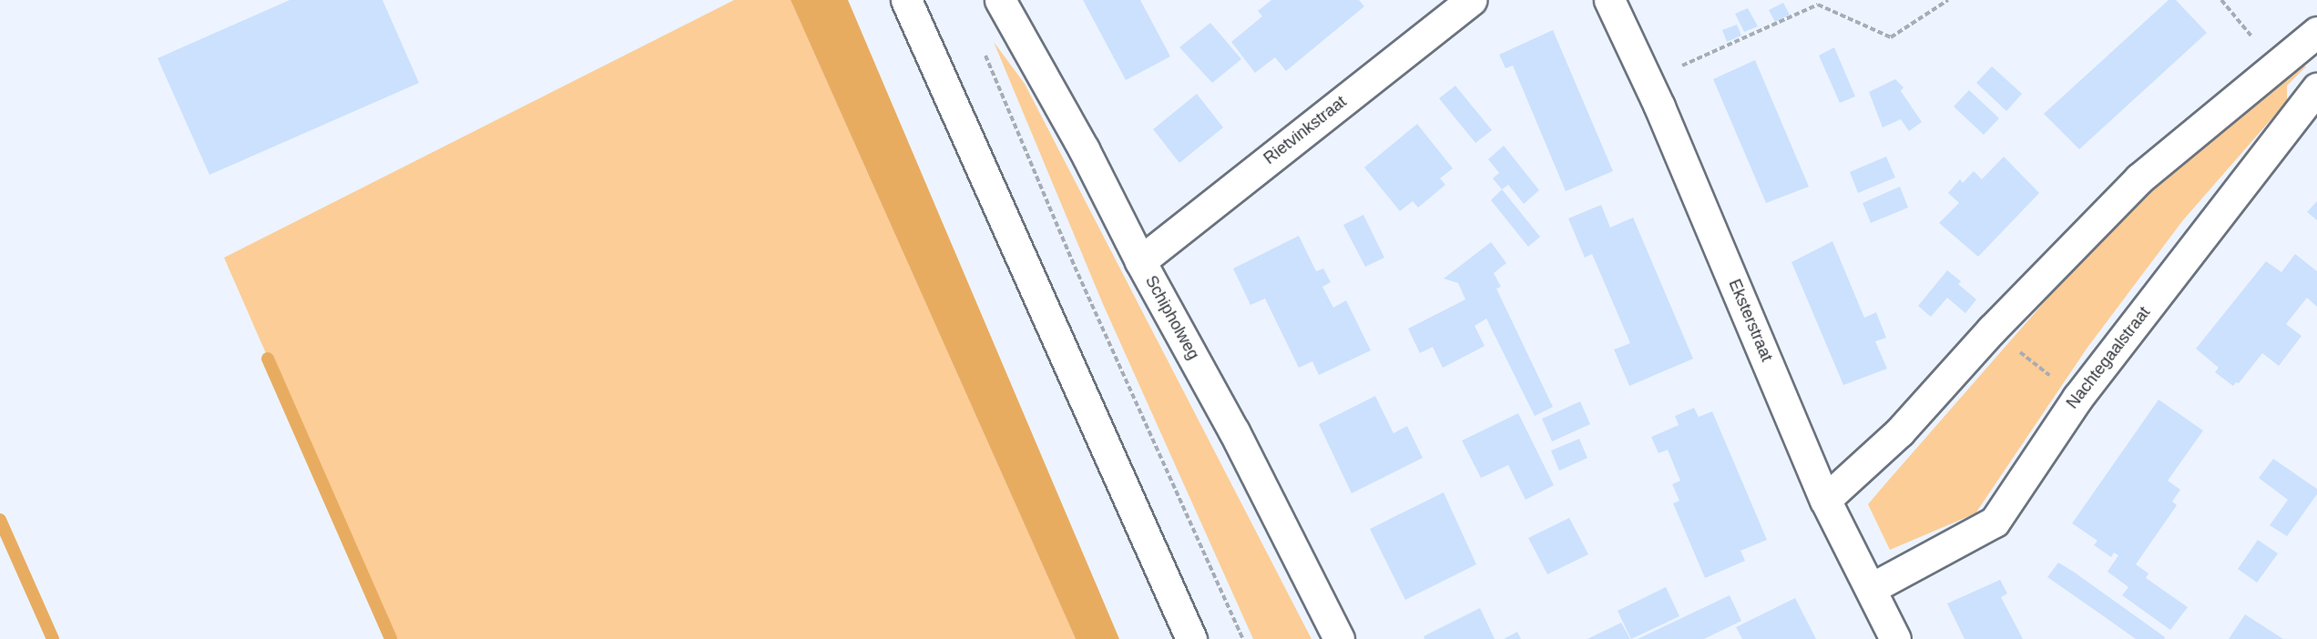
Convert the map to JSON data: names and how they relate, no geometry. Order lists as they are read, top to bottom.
{
  "streets": {
    "street": [
      "Rietvinkstraat",
      "Schipholweg",
      "Eksterstraat",
      "Nachtegaalstraat"
    ]
  },
  "crossings": [
    ["Rietvinkstraat", "Schipholweg"],
    ["Eksterstraat", "Nachtegaalstraat"]
  ]
}
